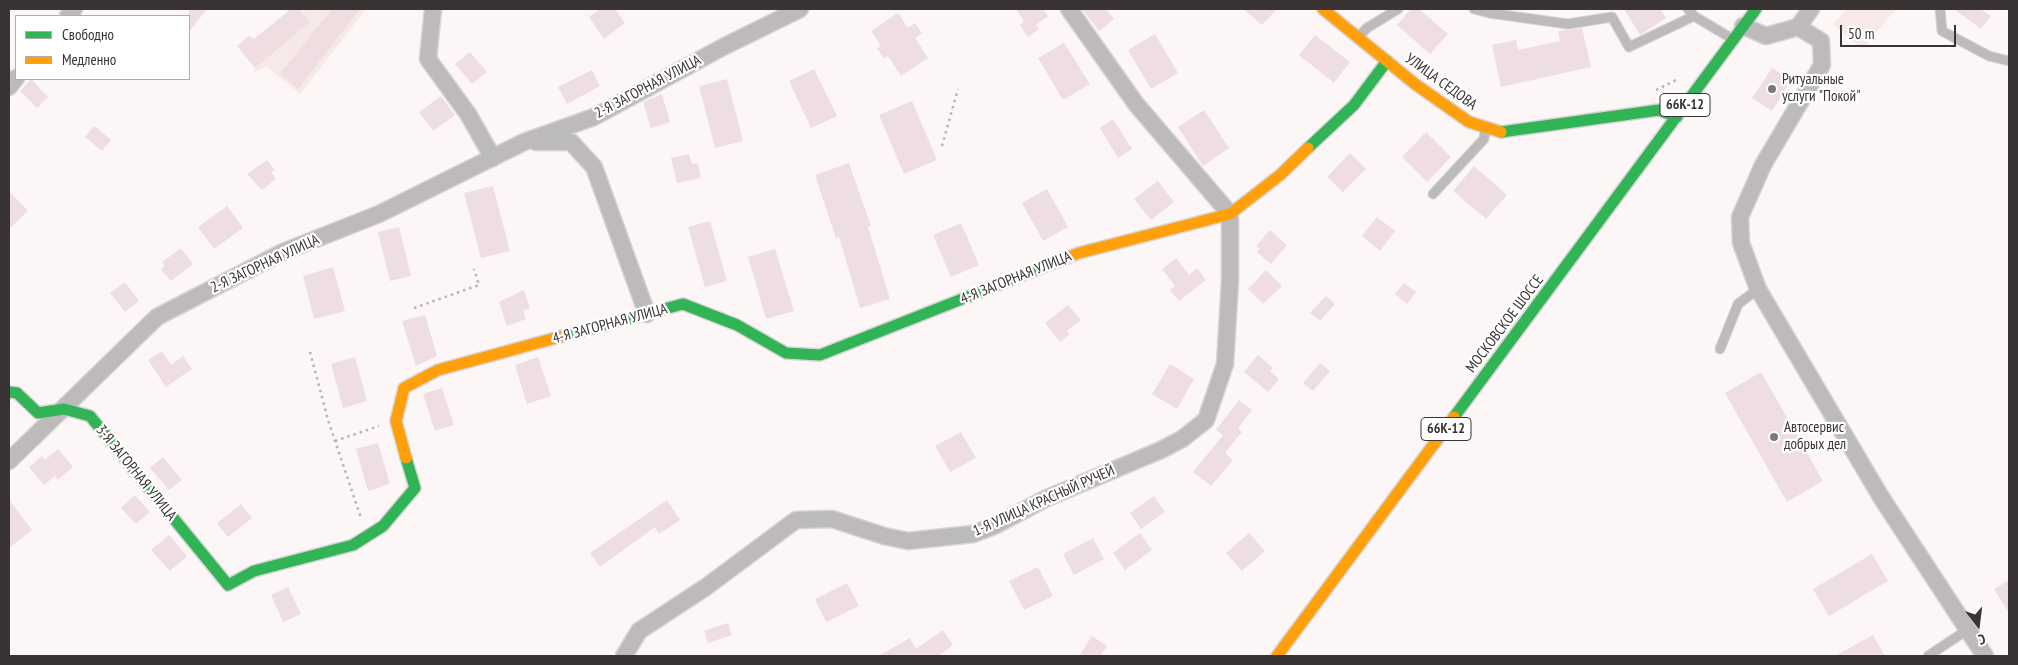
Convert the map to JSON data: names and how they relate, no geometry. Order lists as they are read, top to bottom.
{
  "streets": {
    "street": [
      "УЛИЦА СЕДОВА",
      "2-Я ЗАГОРНАЯ УЛИЦА",
      "66К-12",
      "4-Я ЗАГОРНАЯ УЛИЦА",
      "МОСКОВСКОЕ ШОССЕ",
      "3-Я ЗАГОРНАЯ УЛИЦА",
      "1-Я УЛИЦА КРАСНЫЙ РУЧЕЙ"
    ]
  },
  "crossings": [
    ["УЛИЦА СЕДОВА", "4-Я ЗАГОРНАЯ УЛИЦА"],
    ["УЛИЦА СЕДОВА", "МОСКОВСКОЕ ШОССЕ"],
    ["2-Я ЗАГОРНАЯ УЛИЦА", "3-Я ЗАГОРНАЯ УЛИЦА"],
    ["4-Я ЗАГОРНАЯ УЛИЦА", "3-Я ЗАГОРНАЯ УЛИЦА"],
    ["4-Я ЗАГОРНАЯ УЛИЦА", "1-Я УЛИЦА КРАСНЫЙ РУЧЕЙ"]
  ],
  "places": ["Ритуальные услуги \"Покой\"", "Автосервис добрых дел"],
  "legend": ["Свободно", "Медленно"],
  "scale_bar": "50 m",
  "north": "bottom"
}
